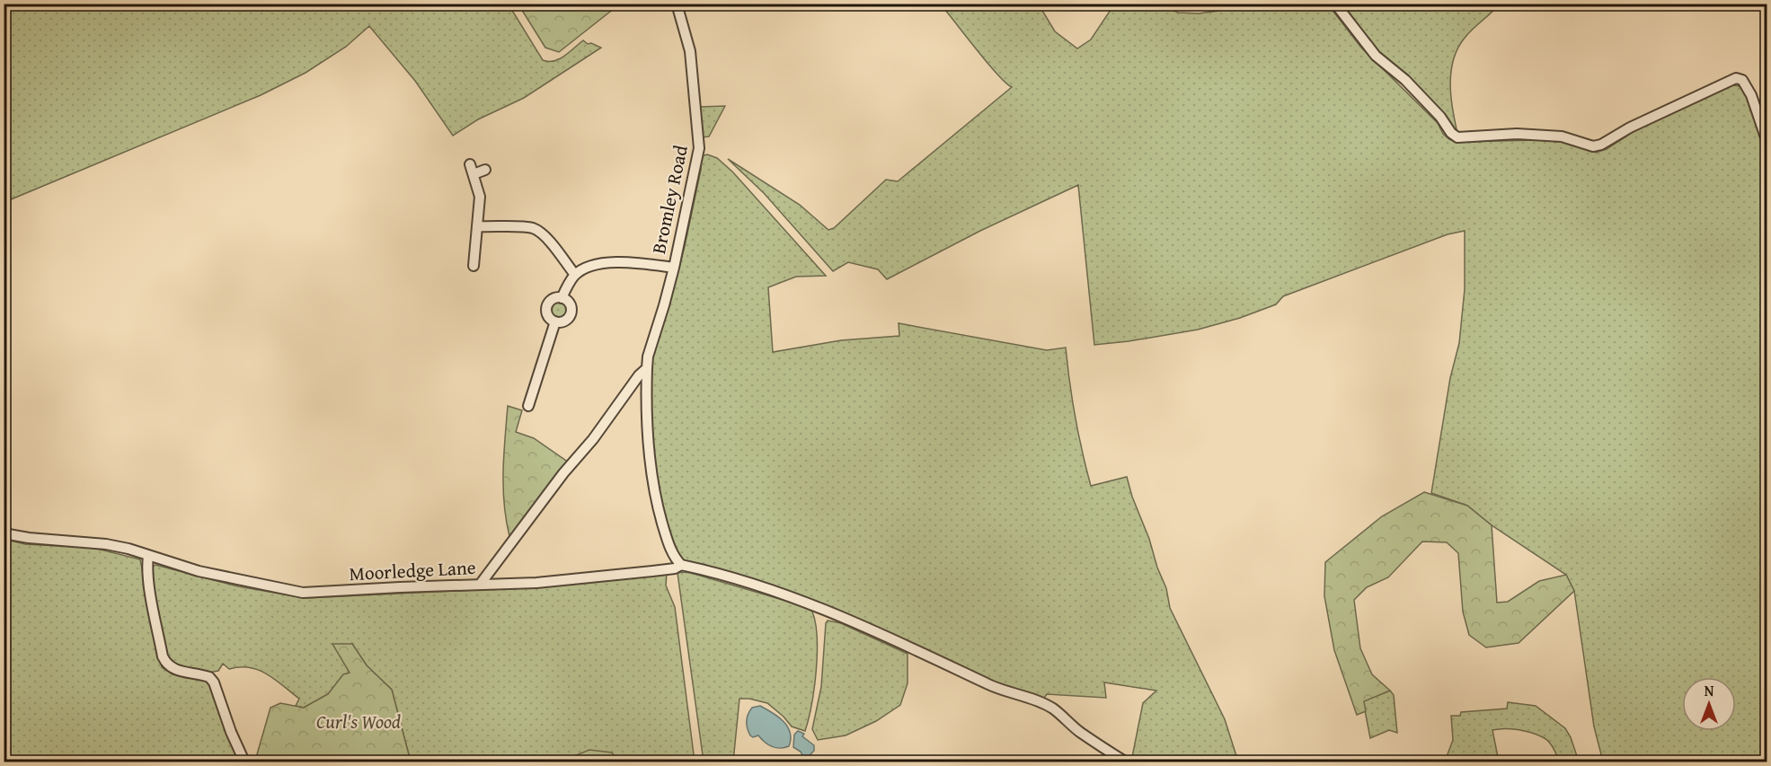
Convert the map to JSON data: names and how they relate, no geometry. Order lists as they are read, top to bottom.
{
  "streets": {
    "street": ["Bromley Road", "Moorledge Lane"]
  },
  "crossings": [
    ["Bromley Road", "Moorledge Lane"]
  ],
  "parks": ["Curl's Wood"],
  "north": "top"
}
